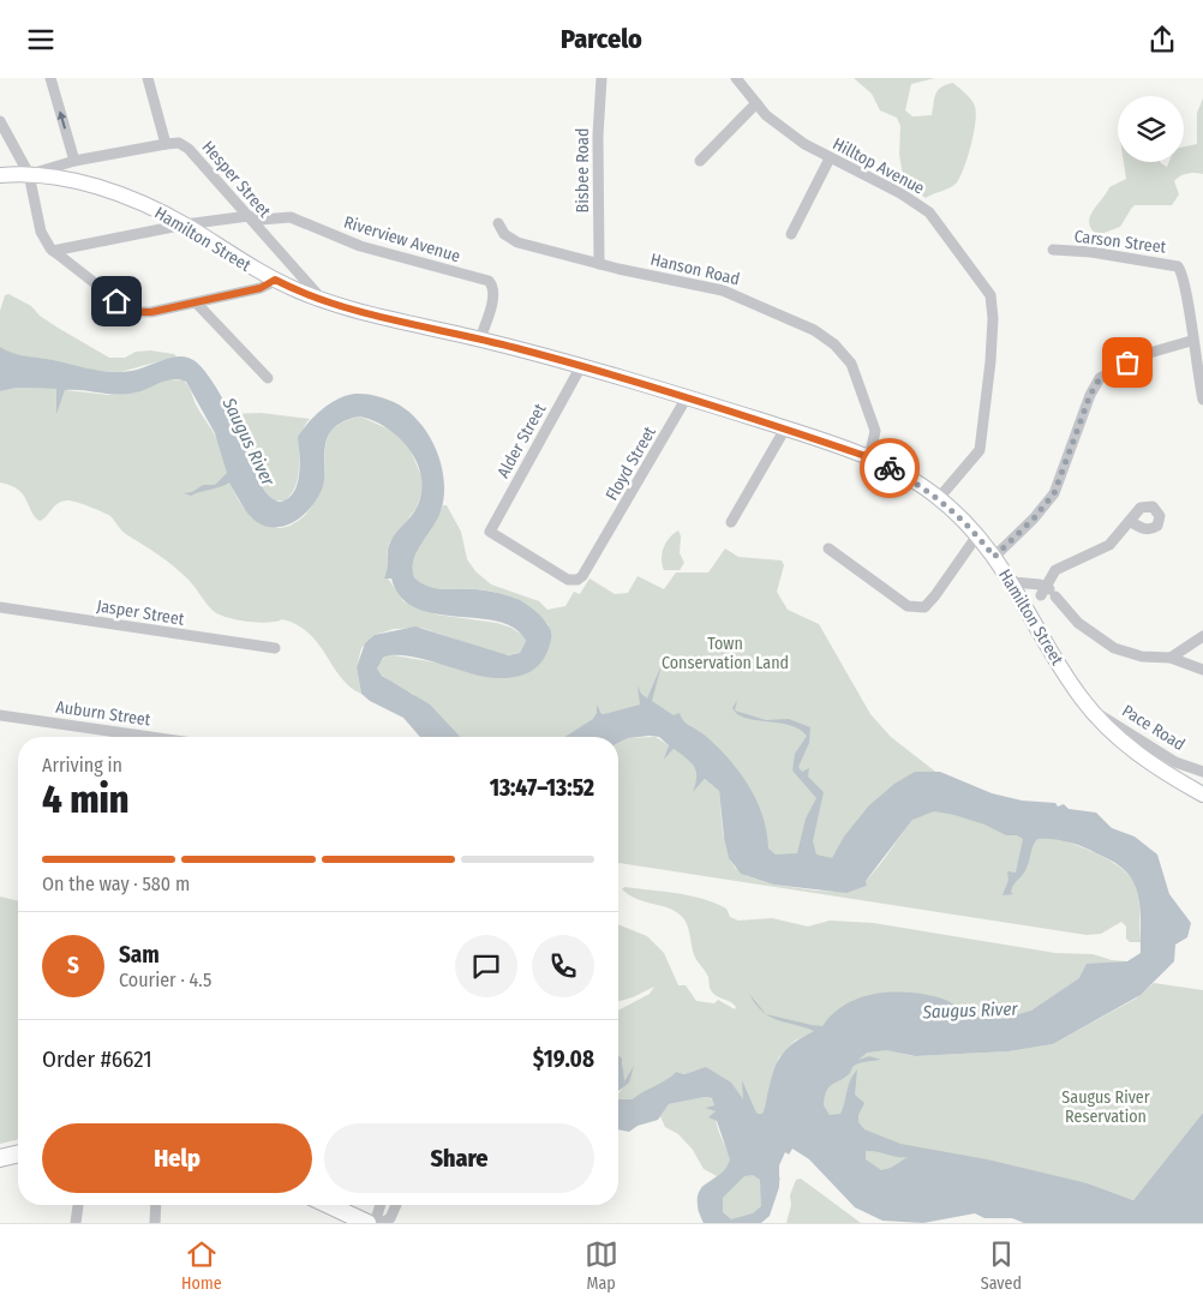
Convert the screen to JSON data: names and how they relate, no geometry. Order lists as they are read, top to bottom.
{
  "streets": {
    "main road": ["Hamilton Street"],
    "street": [
      "Hilltop Avenue",
      "Bisbee Road",
      "Hesper Street",
      "Riverview Avenue",
      "Carson Street",
      "Hanson Road",
      "Alder Street",
      "Floyd Street",
      "Jasper Street",
      "Auburn Street",
      "Pace Road"
    ]
  },
  "crossings": [
    ["Hilltop Avenue", "Hamilton Street"],
    ["Bisbee Road", "Hanson Road"],
    ["Hesper Street", "Hamilton Street"],
    ["Hesper Street", "Riverview Avenue"],
    ["Hamilton Street", "Riverview Avenue"],
    ["Hamilton Street", "Hanson Road"],
    ["Hamilton Street", "Alder Street"],
    ["Hamilton Street", "Floyd Street"],
    ["Hamilton Street", "Pace Road"],
    ["Alder Street", "Floyd Street"]
  ],
  "water": ["Saugus River"],
  "parks": ["Town Conservation Land", "Saugus River Reservation"],
  "page": {
    "header": "Parcelo",
    "heading": ["4 min", "Arriving in", "13:47–13:52"],
    "panel": [
      "Sam",
      "Courier · 4.5",
      "Order #6621",
      "$19.08"
    ],
    "bar": "On the way · 580 m",
    "round": "S",
    "buttons": ["Help", "Share"],
    "tabs": ["Home", "Map", "Saved"]
  }
}
